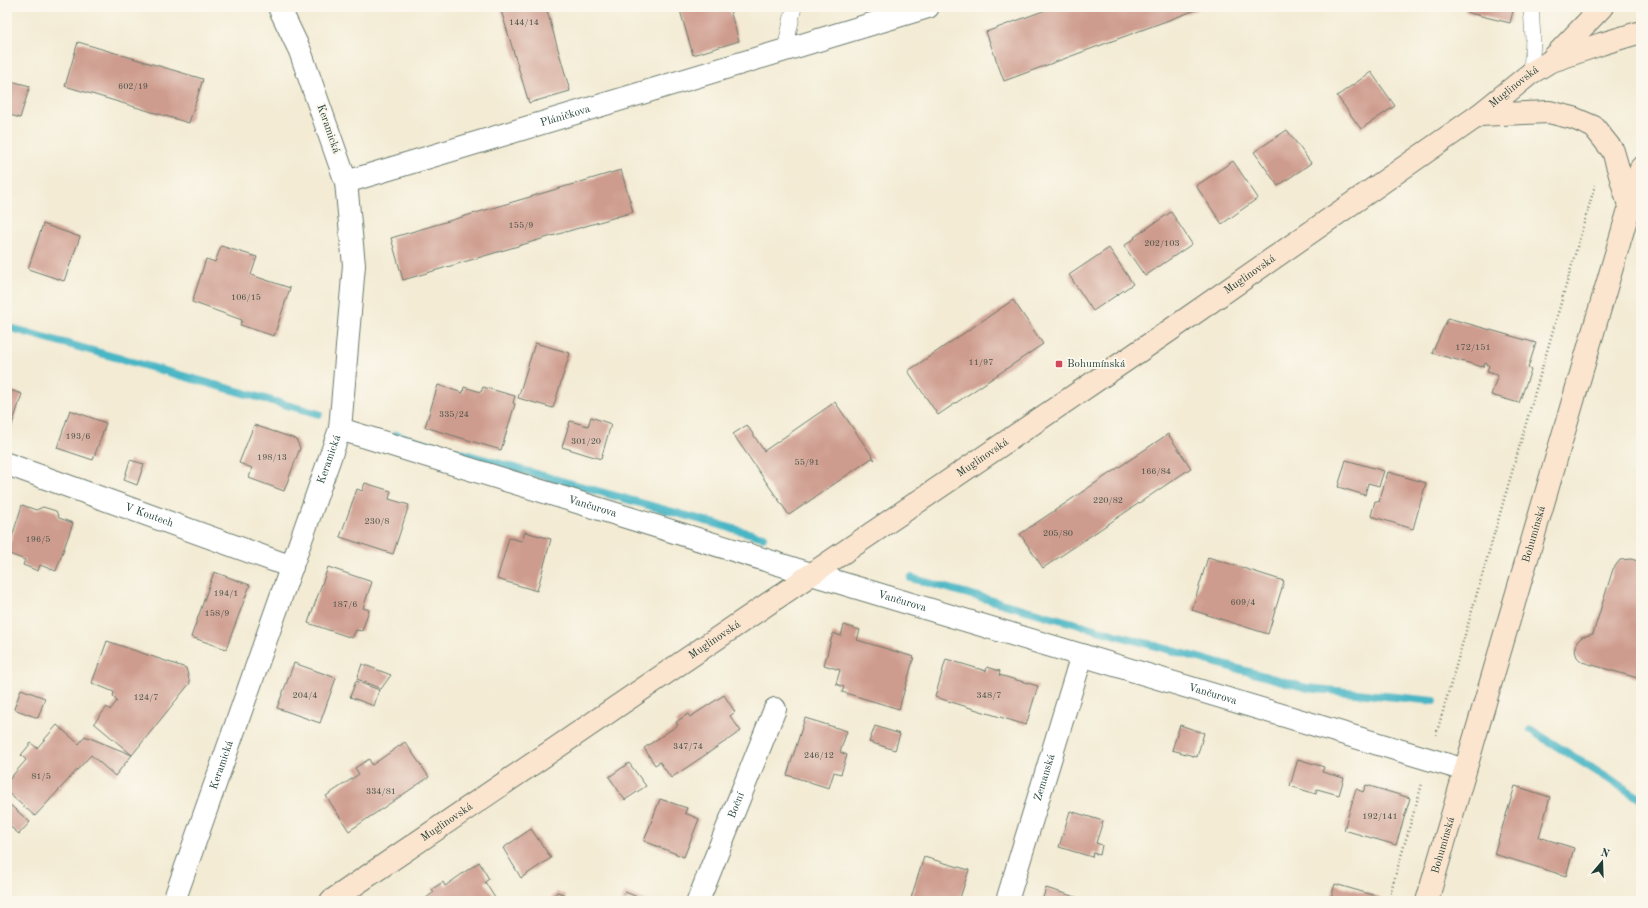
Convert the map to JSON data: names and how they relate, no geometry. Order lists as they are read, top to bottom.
{
  "streets": {
    "main road": ["Muglinovská", "Bohumínská"],
    "street": [
      "Pláničkova",
      "Keramická",
      "Vančurova",
      "V Koutech",
      "Zemanská",
      "Boční"
    ]
  },
  "crossings": [
    ["Muglinovská", "Vančurova"],
    ["Pláničkova", "Keramická"],
    ["Keramická", "Vančurova"],
    ["Keramická", "V Koutech"],
    ["Vančurova", "Bohumínská"],
    ["Vančurova", "Zemanská"]
  ],
  "places": {
    "transit": ["Bohumínská"]
  },
  "house_numbers": [
    "144/14",
    "602/19",
    "155/9",
    "202/103",
    "106/15",
    "172/151",
    "11/97",
    "335/24",
    "193/6",
    "301/20",
    "198/13",
    "55/91",
    "166/84",
    "220/82",
    "230/8",
    "205/80",
    "196/5",
    "194/1",
    "609/4",
    "187/6",
    "158/9",
    "204/4",
    "348/7",
    "124/7",
    "347/74",
    "246/12",
    "81/5",
    "334/81",
    "192/141"
  ],
  "north": "top"
}
